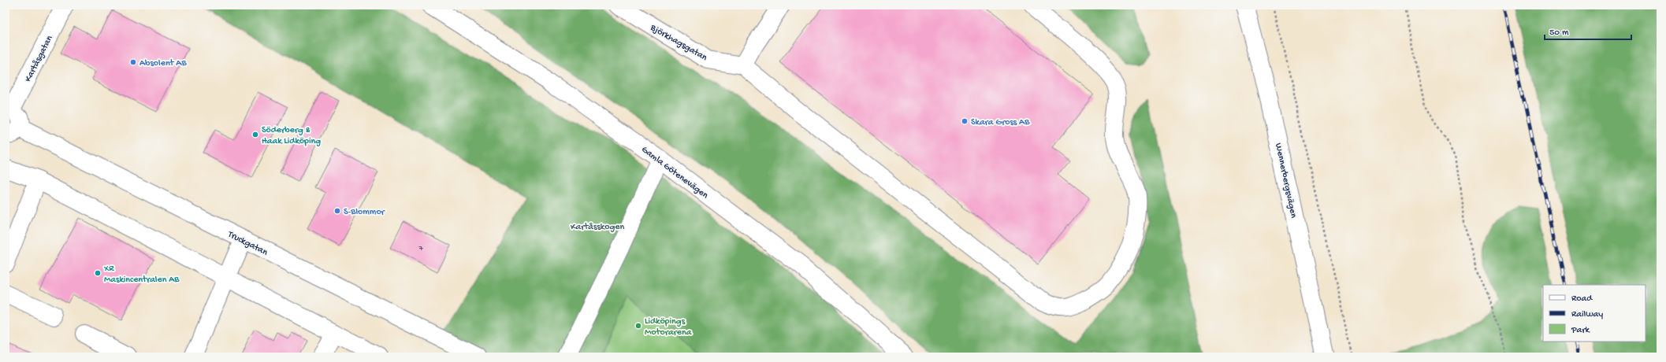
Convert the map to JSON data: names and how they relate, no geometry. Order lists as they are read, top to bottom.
{
  "streets": {
    "street": [
      "Björkhagsgatan",
      "Kartåsgatan",
      "Gamla Götenevägen",
      "Wennerbergsvägen",
      "Truckgatan"
    ]
  },
  "parks": ["Kartåsskogen"],
  "places": [
    "Absolent AB",
    "Skara Gross AB",
    "Söderberg & Haak Lidköping",
    "S-Blommor",
    "XR Maskincentralen AB",
    "Lidköpings Motorarena"
  ],
  "house_numbers": ["7"],
  "legend": ["Road", "Railway", "Park"],
  "scale_bar": "50 m"
}
